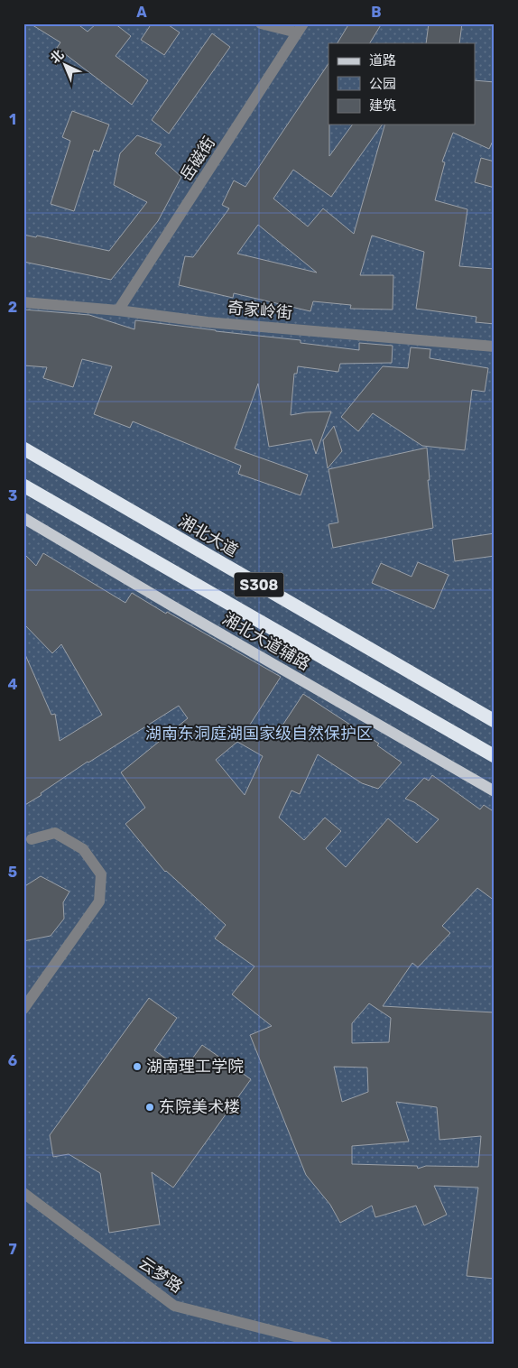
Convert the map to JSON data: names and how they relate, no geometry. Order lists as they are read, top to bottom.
{
  "streets": {
    "highway": ["湘北大道", "S308"],
    "main road": ["湘北大道辅路"],
    "street": ["岳磁街", "奇家岭街", "云梦路"]
  },
  "crossings": [
    ["岳磁街", "奇家岭街"]
  ],
  "parks": ["湖南东洞庭湖国家级自然保护区"],
  "places": ["湖南理工学院", "东院美术楼"],
  "legend": ["道路", "公园", "建筑"],
  "north": "top left",
  "grid": {
    "columns": ["A", "B"],
    "rows": [
      "1",
      "2",
      "3",
      "4",
      "5",
      "6",
      "7"
    ]
  }
}
